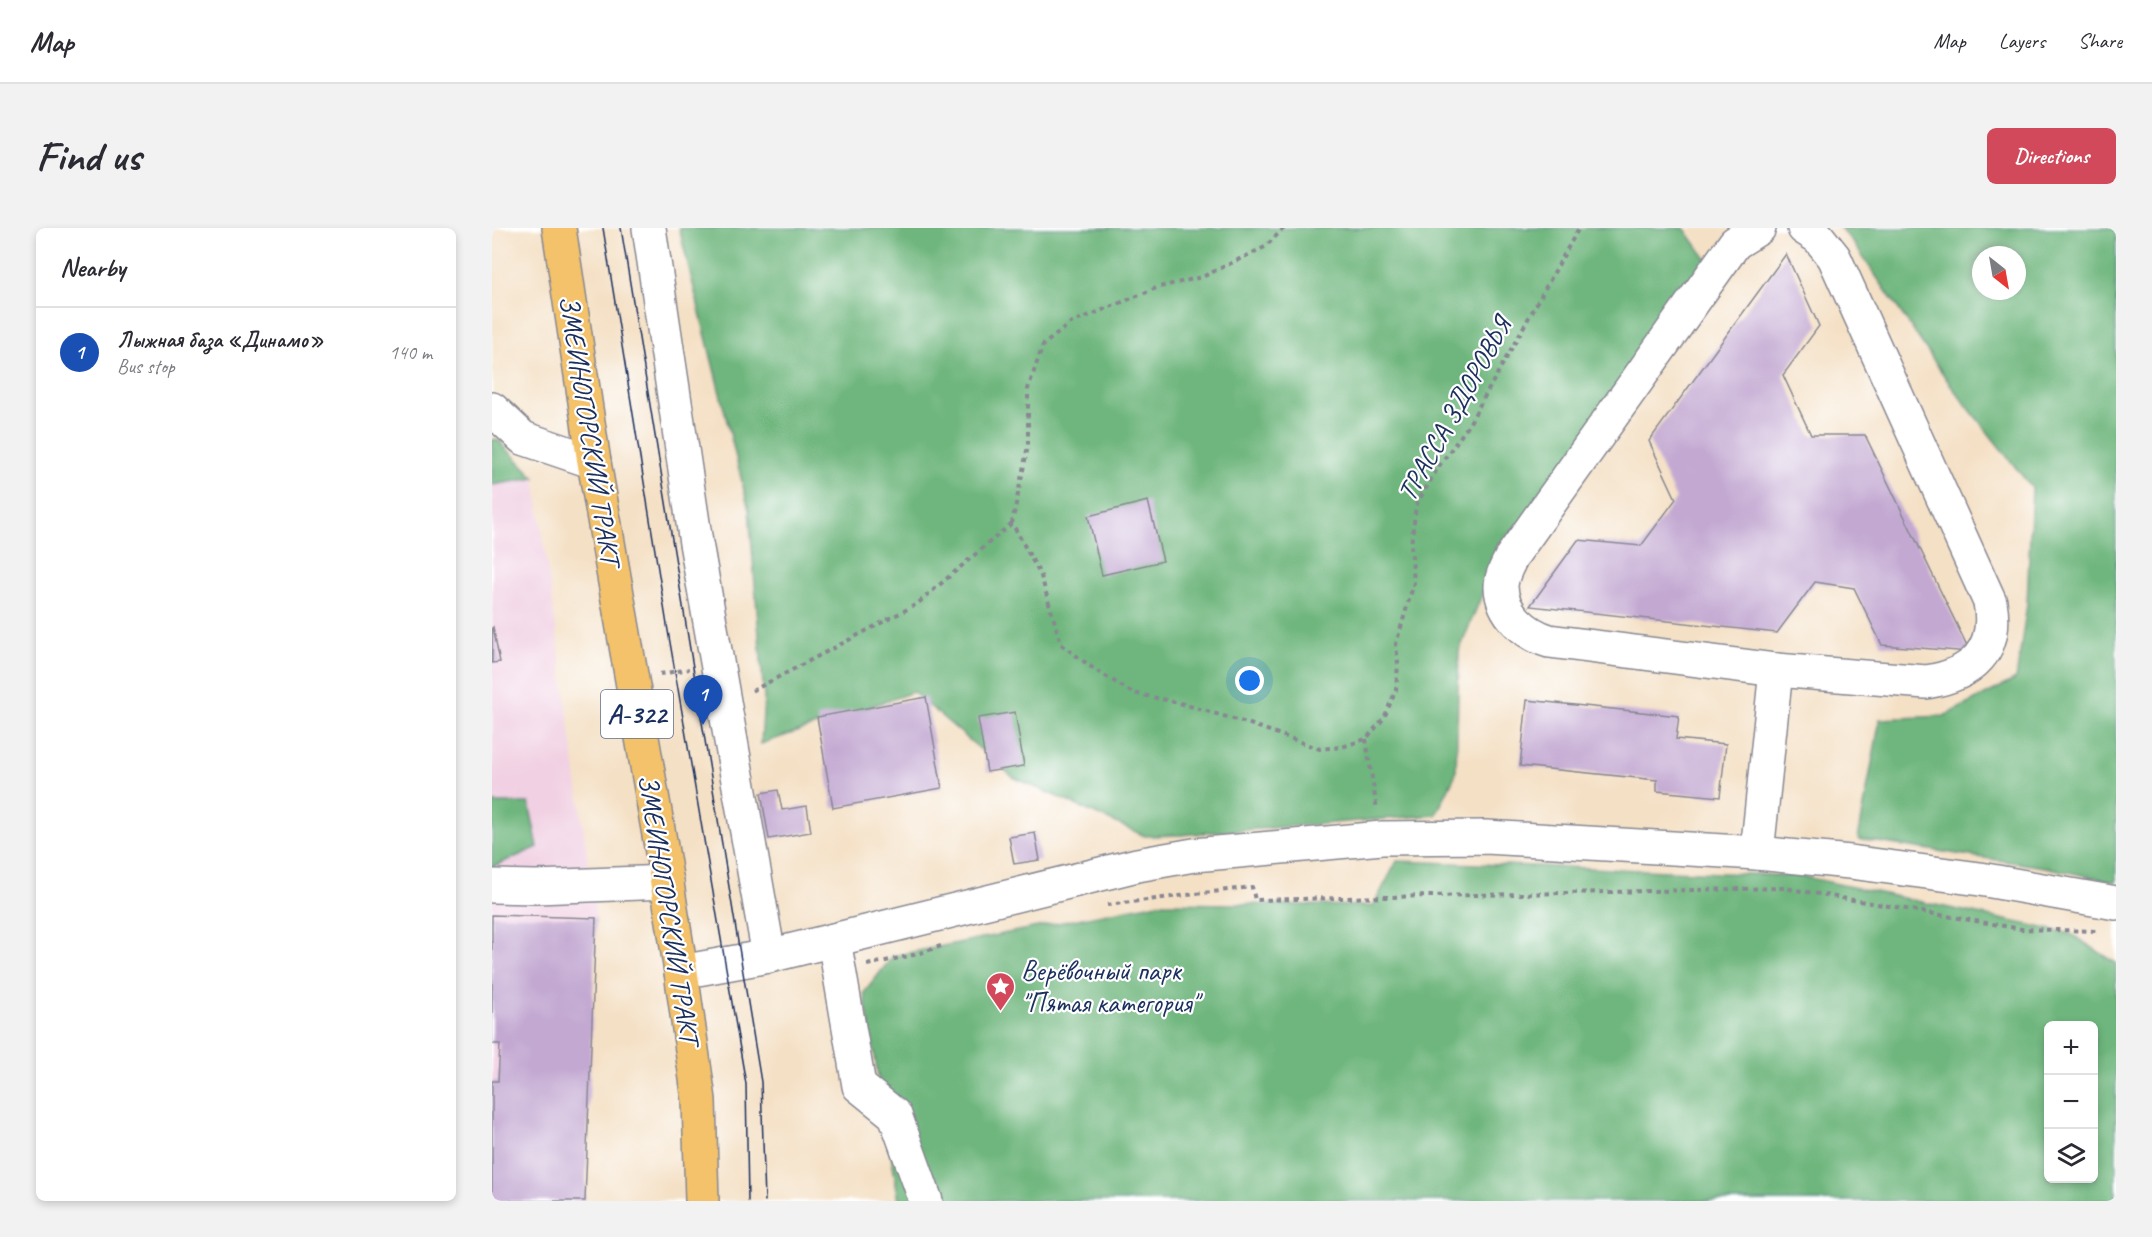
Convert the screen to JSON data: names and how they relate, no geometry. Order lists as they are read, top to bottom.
{
  "streets": {
    "highway": ["ЗМЕИНОГОРСКИЙ ТРАКТ", "А-322"],
    "path": ["ТРАССА ЗДОРОВЬЯ"]
  },
  "places": {
    "place": ["Верёвочный парк \"Пятая категория\""]
  },
  "north": "bottom right",
  "page": {
    "header": "Map",
    "nav": ["Map", "Layers", "Share"],
    "buttons": "Directions",
    "title": "Find us",
    "heading": "Nearby",
    "list": [
      {
        "mark": "1",
        "name": "Лыжная база «Динамо»",
        "note": "Bus stop",
        "value": "140 m"
      }
    ],
    "pins": "1",
    "map_buttons": ["+", "−"]
  }
}
